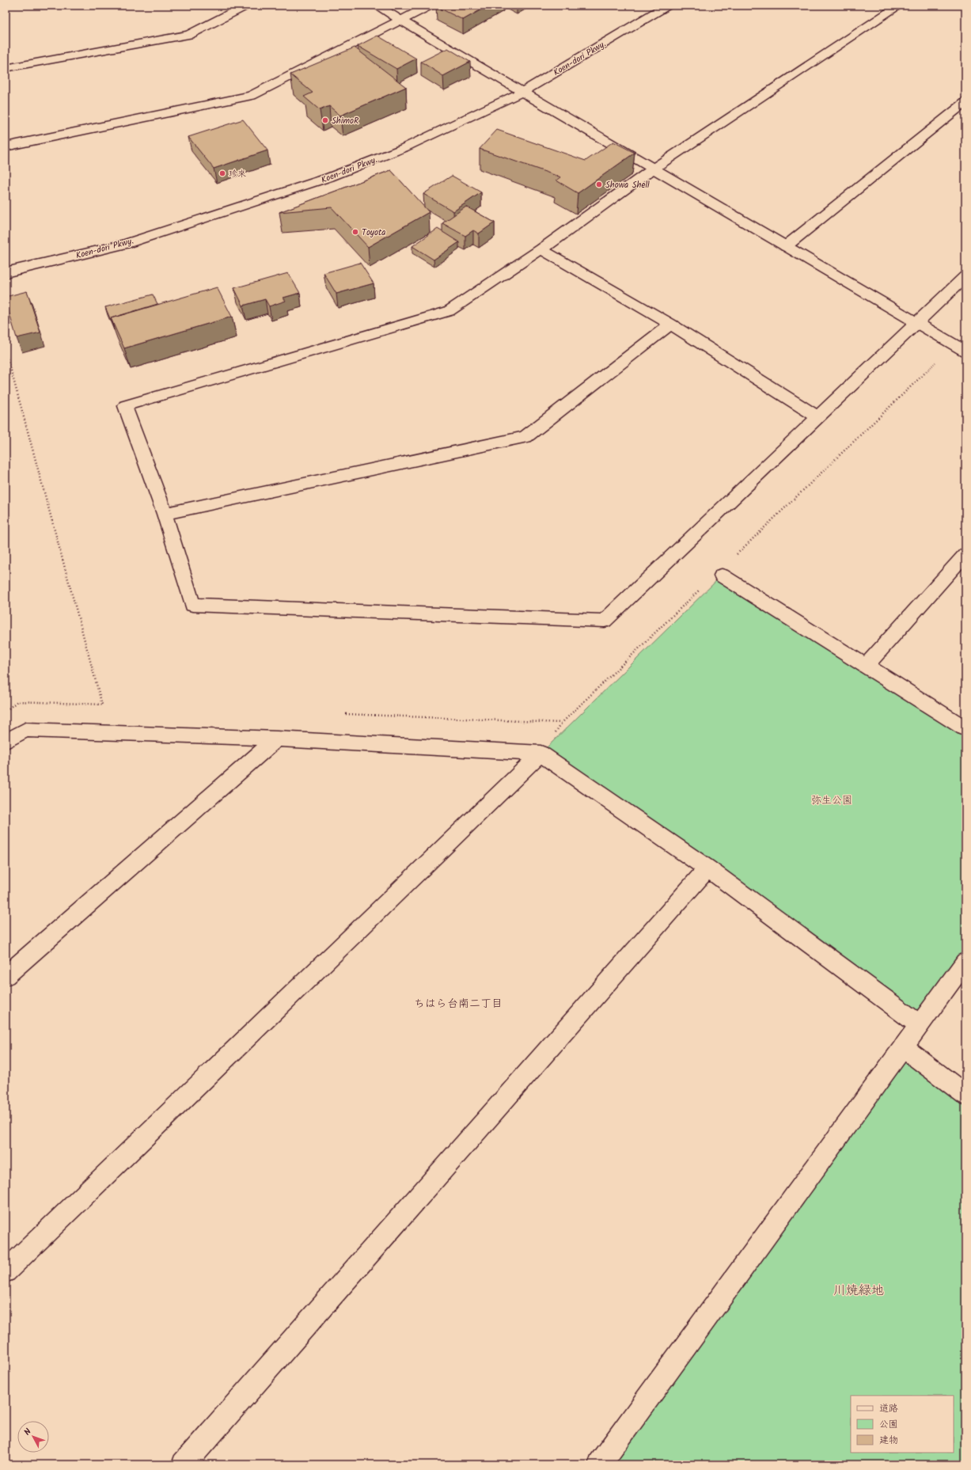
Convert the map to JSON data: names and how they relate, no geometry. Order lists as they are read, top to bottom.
{
  "streets": {
    "street": ["Koen-dori Pkwy."]
  },
  "districts": ["ちはら台南二丁目"],
  "parks": ["弥生公園", "川焼緑地"],
  "places": [
    "ShimoR",
    "珍來",
    "Showa Shell",
    "Toyota"
  ],
  "legend": ["道路", "公園", "建物"],
  "north": "top left"
}
